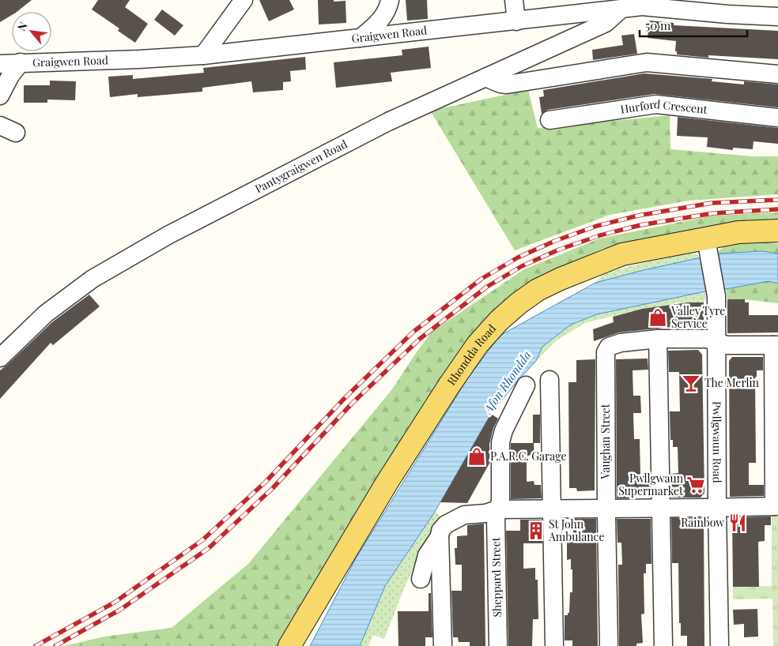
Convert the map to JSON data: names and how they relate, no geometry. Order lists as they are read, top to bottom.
{
  "streets": {
    "main road": ["Rhondda Road"],
    "street": [
      "Graigwen Road",
      "Hurford Crescent",
      "Pantygraigwen Road",
      "Vaughan Street",
      "Pwllgwaun Road",
      "Sheppard Street"
    ]
  },
  "crossings": [
    ["Graigwen Road", "Pantygraigwen Road"],
    ["Rhondda Road", "Pwllgwaun Road"],
    ["Vaughan Street", "Pwllgwaun Road"]
  ],
  "water": ["Afon Rhondda"],
  "places": {
    "shop": ["Valley Tyre Service", "P.A.R.C. Garage"],
    "bar": ["The Merlin"],
    "supermarket": ["Pwllgwaun Supermarket"],
    "restaurant": ["Rainbow"],
    "building": ["St John Ambulance"]
  },
  "scale_bar": "50 m",
  "north": "top left"
}
